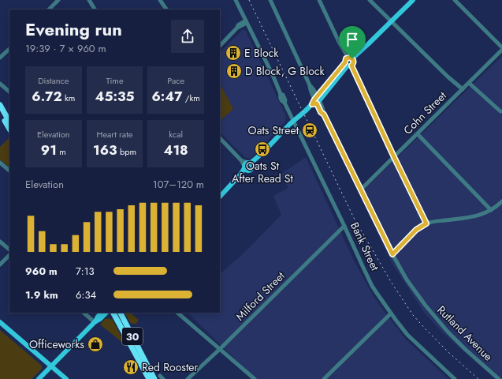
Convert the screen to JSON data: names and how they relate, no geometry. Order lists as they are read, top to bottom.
{
  "streets": {
    "highway": ["30"],
    "street": [
      "Cohn Street",
      "Bank Street",
      "Milford Street",
      "Rutland Avenue"
    ]
  },
  "crossings": [
    ["Cohn Street", "Rutland Avenue"],
    ["Bank Street", "Milford Street"]
  ],
  "places": {
    "building": ["E Block", "D Block, G Block"],
    "station": ["Oats Street"],
    "bus stop": ["Oats St After Read St"],
    "shop": ["Officeworks"],
    "restaurant": ["Red Rooster"]
  },
  "page": {
    "heading": ["Evening run", "19:39 · 7 × 960 m"],
    "stats": [
      ["Distance", "6.72 km"],
      ["Time", "45:35"],
      ["Pace", "6:47 /km"],
      ["Elevation", "91 m"],
      ["Heart rate", "163 bpm"],
      ["kcal", "418"]
    ],
    "chart": ["Elevation", "107–120 m"],
    "list": [
      {
        "name": "960 m",
        "note": "7:13"
      },
      {
        "name": "1.9 km",
        "note": "6:34"
      }
    ]
  }
}
